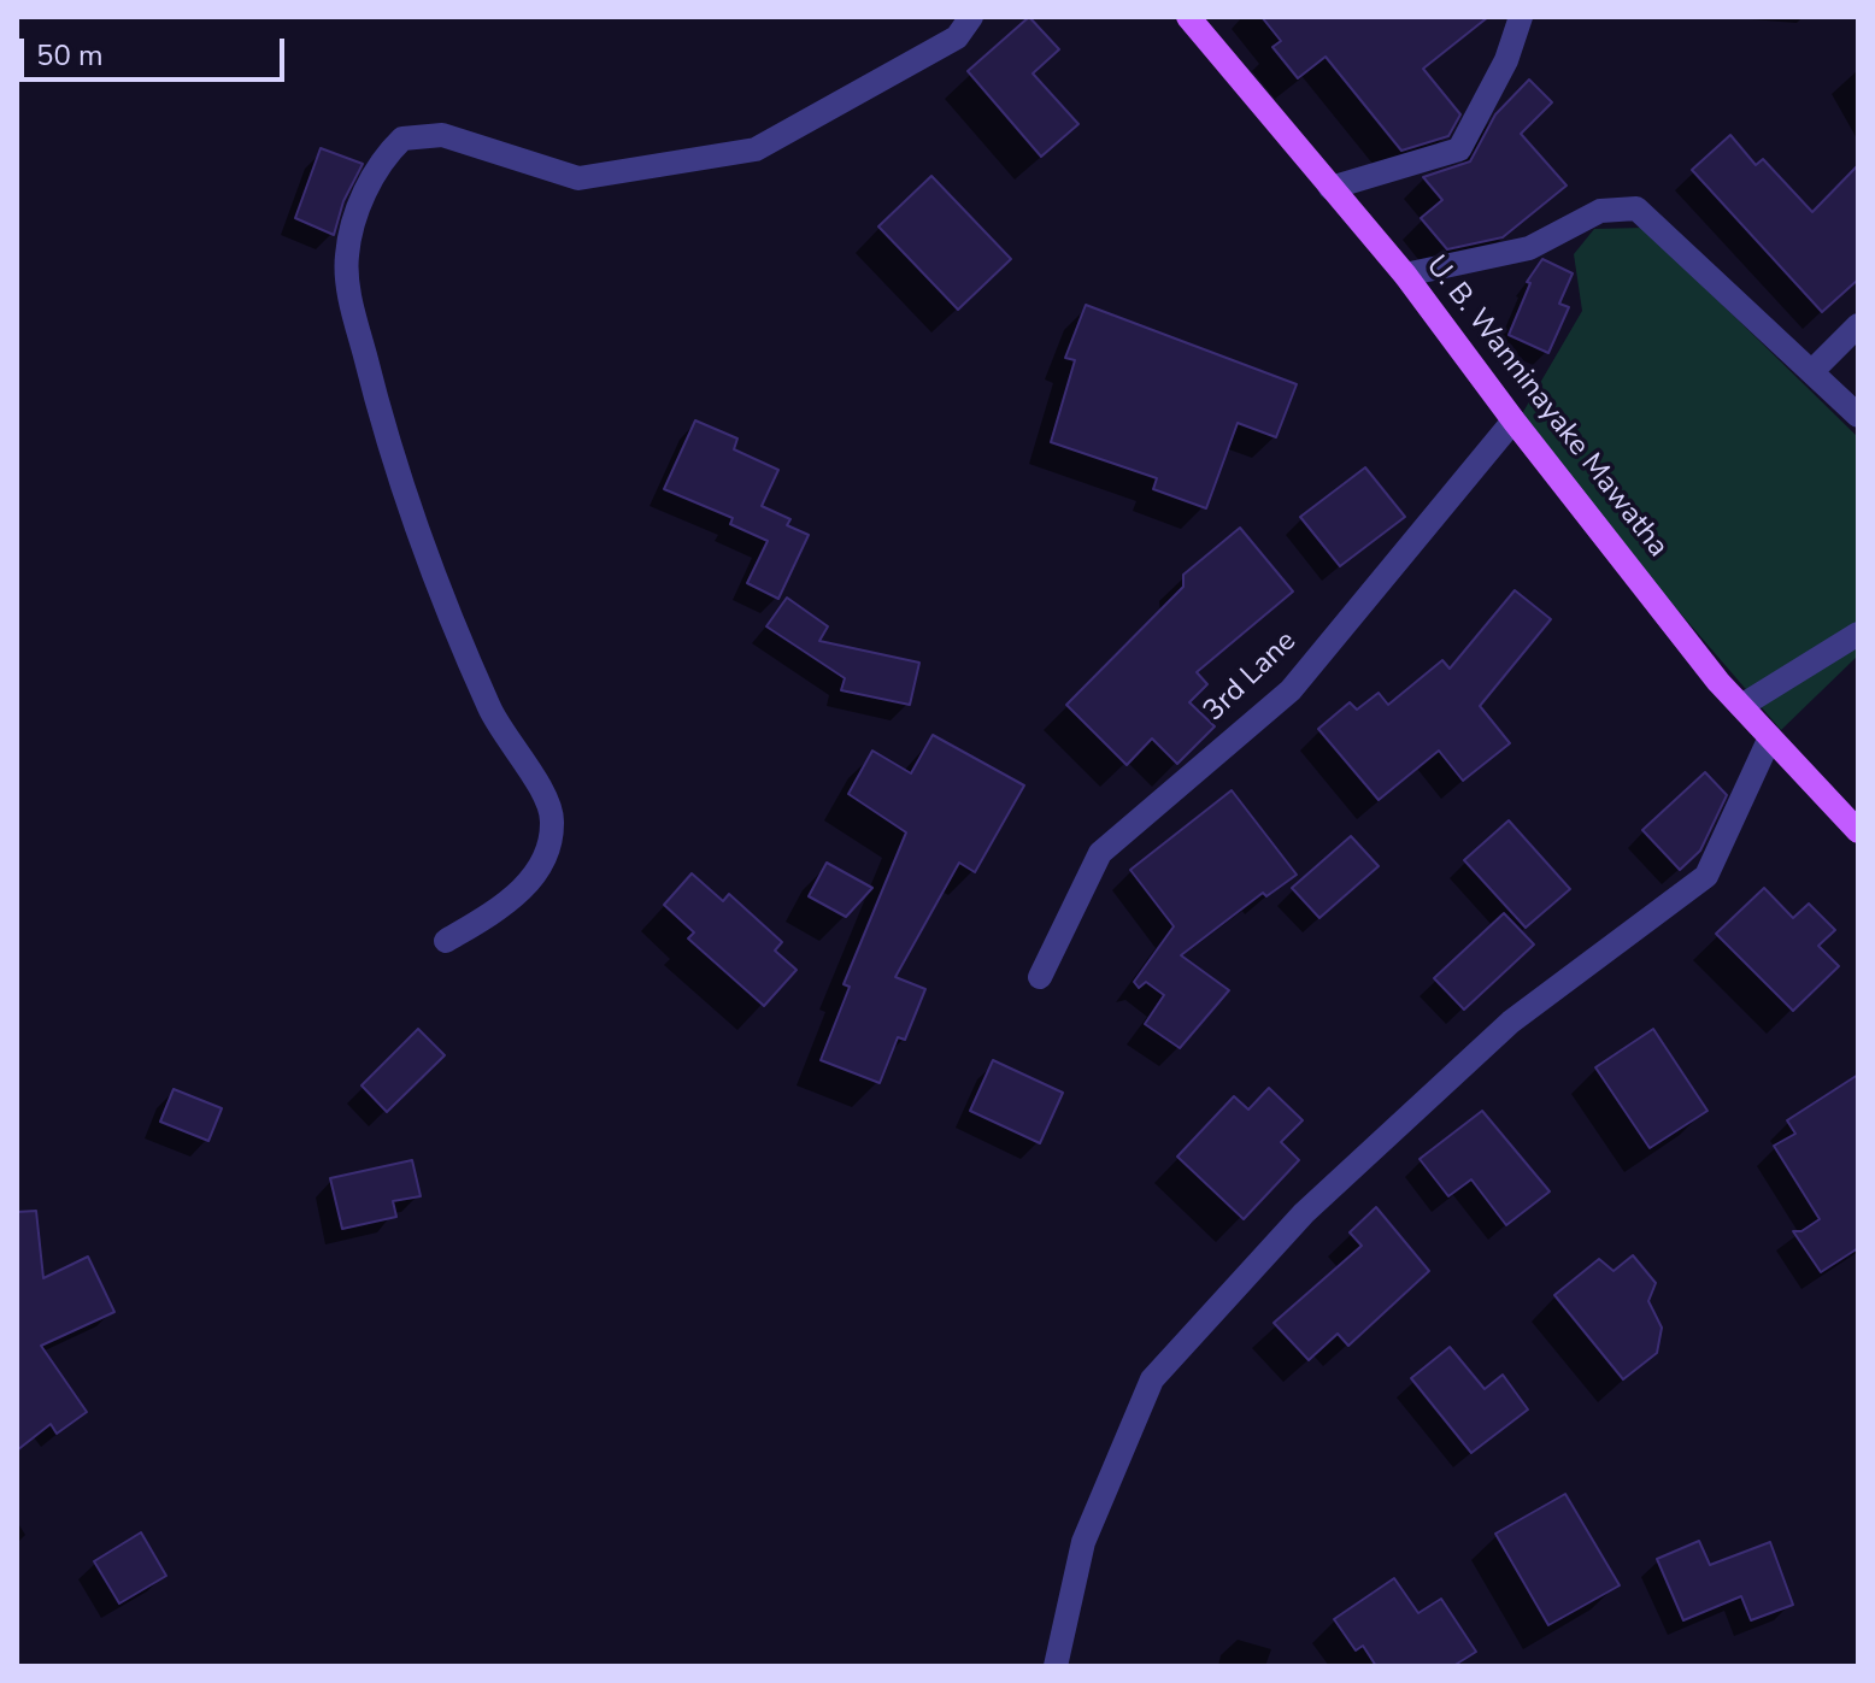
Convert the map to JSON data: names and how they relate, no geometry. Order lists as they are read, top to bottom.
{
  "streets": {
    "main road": ["U. B. Wanninayake Mawatha"],
    "street": ["3rd Lane"]
  },
  "crossings": [
    ["U. B. Wanninayake Mawatha", "3rd Lane"]
  ],
  "scale_bar": "50 m"
}
